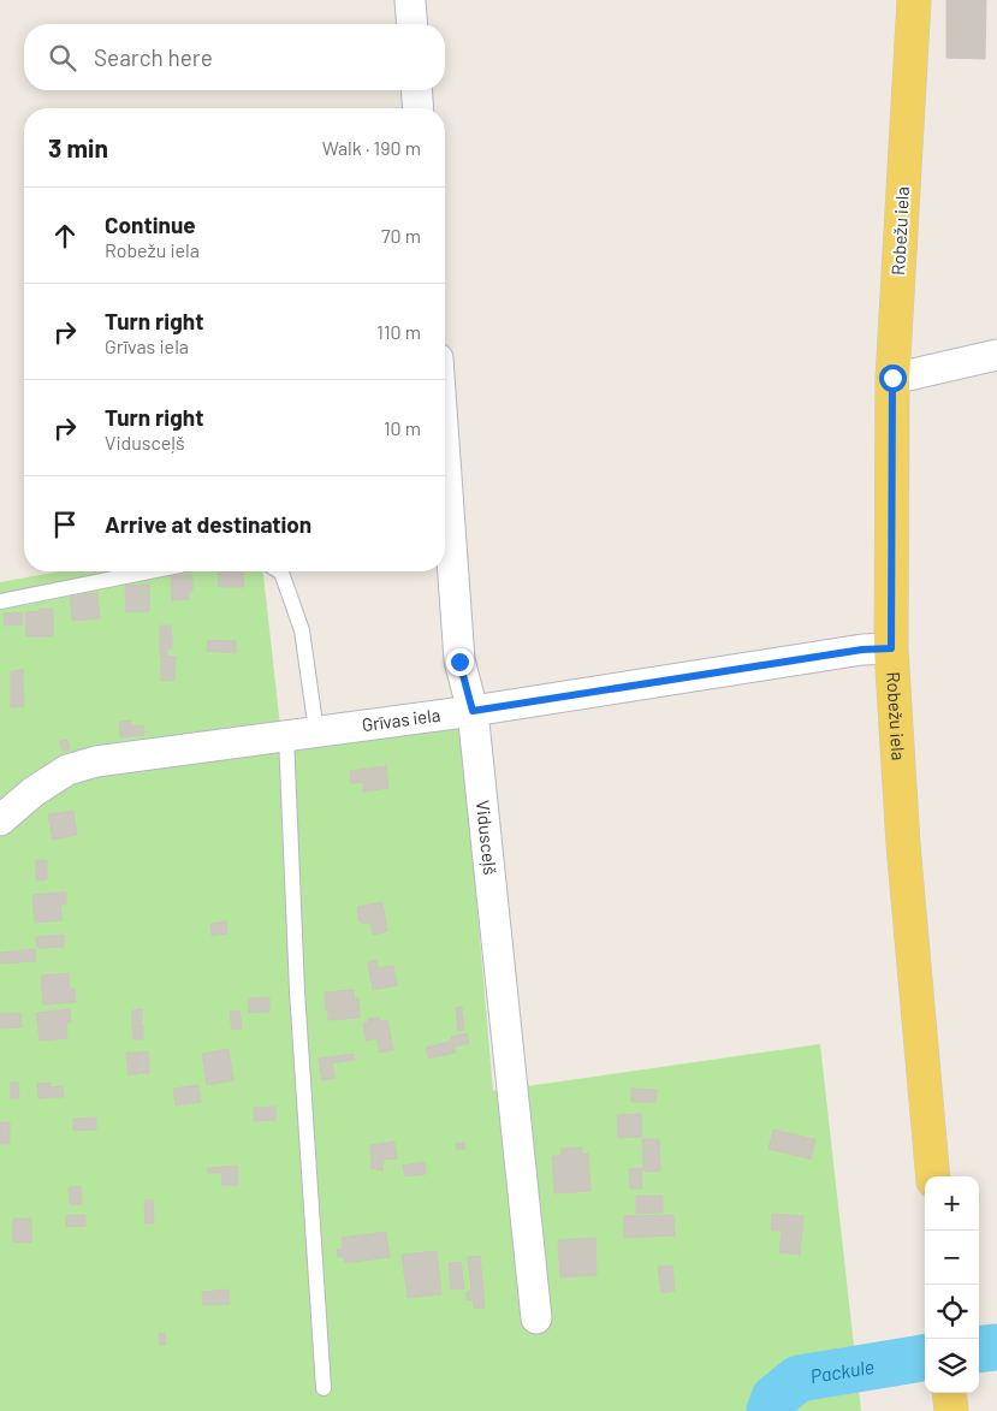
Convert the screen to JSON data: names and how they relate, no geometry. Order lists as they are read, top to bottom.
{
  "streets": {
    "main road": ["Robežu iela"],
    "street": ["Grīvas iela", "Vidusceļš"]
  },
  "crossings": [
    ["Robežu iela", "Grīvas iela"],
    ["Grīvas iela", "Vidusceļš"]
  ],
  "water": ["Packule"],
  "page": {
    "search": "Search here",
    "heading": ["3 min", "Walk · 190 m"],
    "list": [
      ["Continue", "Robežu iela", "70 m"],
      ["Turn right", "Grīvas iela", "110 m"],
      ["Turn right", "Vidusceļš", "10 m"],
      "Arrive at destination"
    ],
    "map_buttons": ["+", "−"]
  }
}
